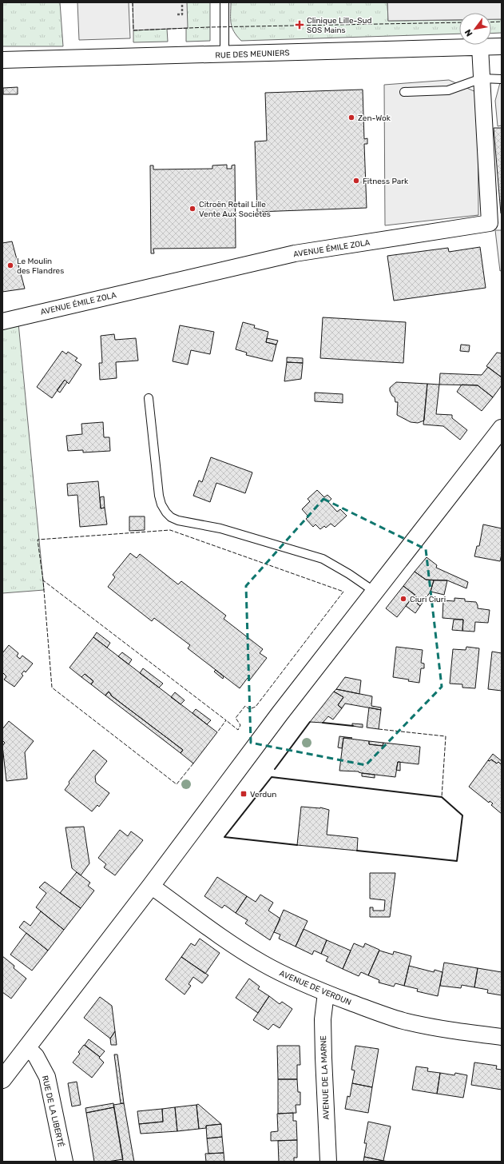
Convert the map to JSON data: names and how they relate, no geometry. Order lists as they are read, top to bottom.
{
  "streets": {
    "street": [
      "RUE DES MEUNIERS",
      "AVENUE ÉMILE ZOLA",
      "AVENUE DE VERDUN",
      "AVENUE DE LA MARNE",
      "RUE DE LA LIBERTÉ"
    ]
  },
  "crossings": [
    ["RUE DES MEUNIERS", "AVENUE ÉMILE ZOLA"],
    ["AVENUE DE VERDUN", "AVENUE DE LA MARNE"]
  ],
  "places": {
    "health": ["Clinique Lille-Sud SOS Mains"],
    "other": [
      "Zen-Wok",
      "Fitness Park",
      "Citroën Retail Lille Vente Aux Societes",
      "Le Moulin des Flandres",
      "Ciuri Ciuri"
    ],
    "transit": ["Verdun"]
  },
  "north": "bottom left"
}
